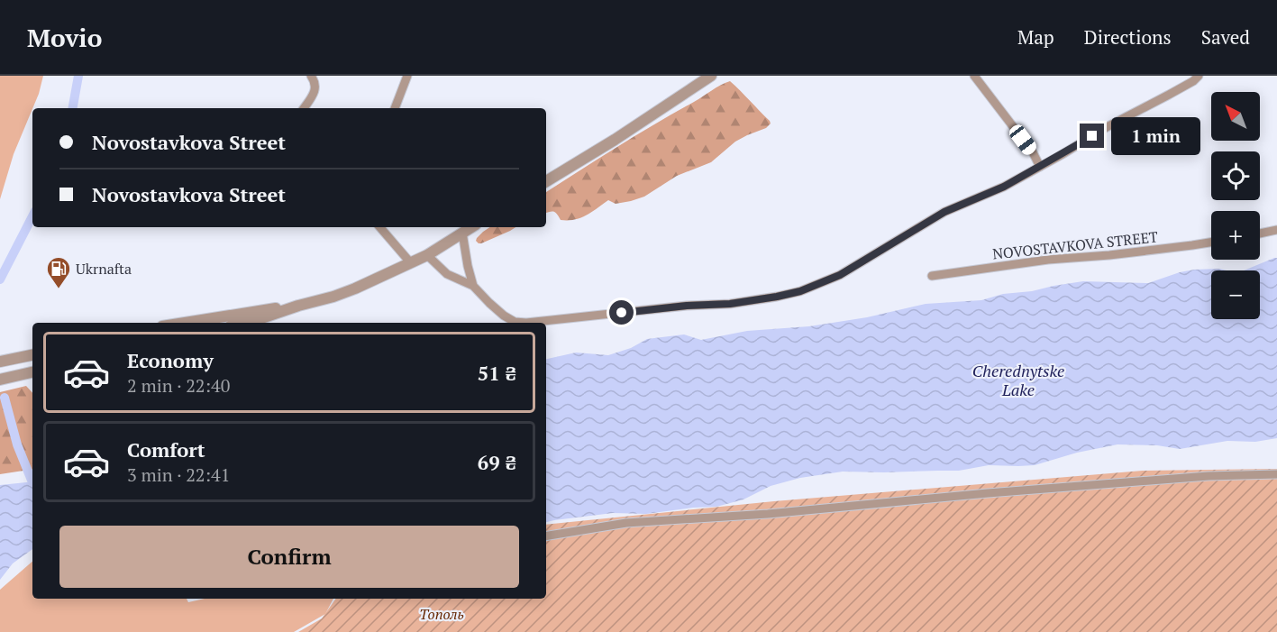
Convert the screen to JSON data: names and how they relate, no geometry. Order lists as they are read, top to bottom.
{
  "streets": {
    "street": ["NOVOSTAVKOVA STREET"]
  },
  "water": ["Cherednytske Lake"],
  "parks": ["Тополь"],
  "places": {
    "fuel station": ["Ukrnafta"]
  },
  "north": "top left",
  "page": {
    "header": "Movio",
    "nav": ["Map", "Directions", "Saved"],
    "map_buttons": ["+", "−"],
    "banner": ["Novostavkova Street", "Novostavkova Street"],
    "bubble": "1 min",
    "list": [
      {
        "name": "Economy",
        "note": "2 min · 22:40",
        "value": "51 ₴"
      },
      {
        "name": "Comfort",
        "note": "3 min · 22:41",
        "value": "69 ₴"
      }
    ],
    "buttons": "Confirm"
  }
}
